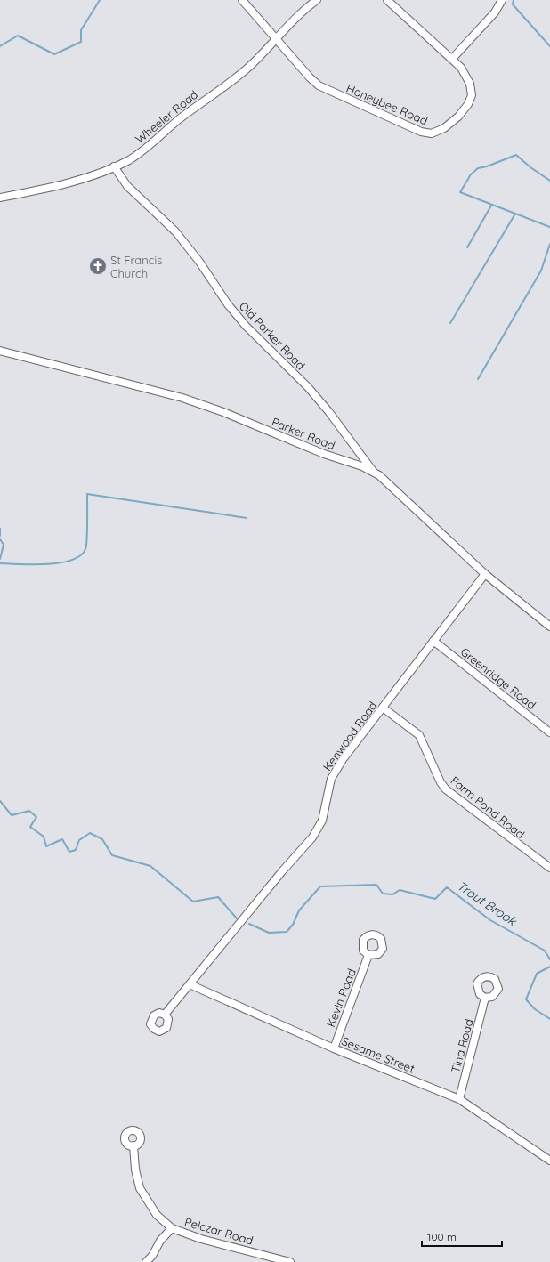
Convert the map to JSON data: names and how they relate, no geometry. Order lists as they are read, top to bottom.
{
  "streets": {
    "street": [
      "Honeybee Road",
      "Wheeler Road",
      "Old Parker Road",
      "Parker Road",
      "Greenridge Road",
      "Kenwood Road",
      "Farm Pond Road",
      "Kevin Road",
      "Tina Road",
      "Sesame Street",
      "Pelczar Road"
    ]
  },
  "crossings": [
    ["Honeybee Road", "Wheeler Road"],
    ["Wheeler Road", "Old Parker Road"],
    ["Old Parker Road", "Parker Road"],
    ["Parker Road", "Kenwood Road"],
    ["Greenridge Road", "Kenwood Road"],
    ["Kenwood Road", "Farm Pond Road"],
    ["Kenwood Road", "Sesame Street"],
    ["Kevin Road", "Sesame Street"],
    ["Tina Road", "Sesame Street"]
  ],
  "water": ["Trout Brook"],
  "places": {
    "church": ["St Francis Church"]
  },
  "scale_bar": "100 m"
}
